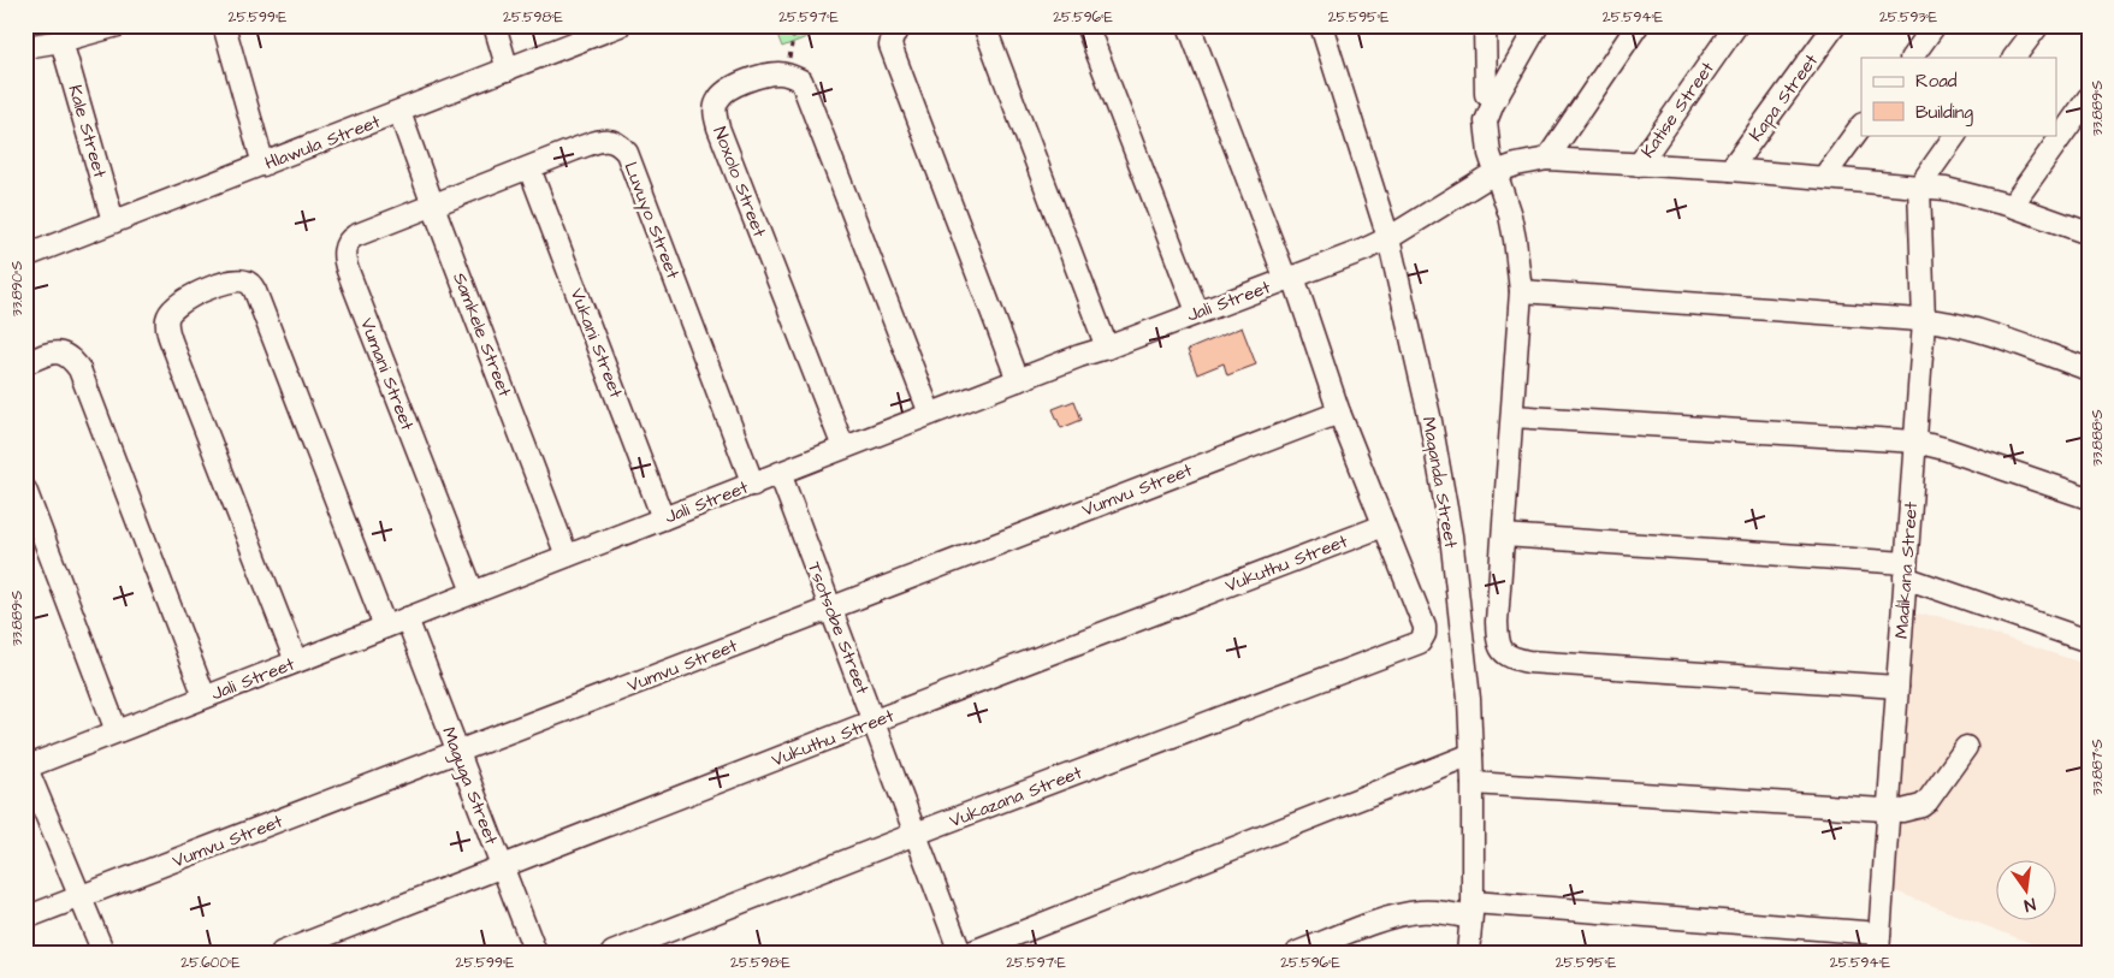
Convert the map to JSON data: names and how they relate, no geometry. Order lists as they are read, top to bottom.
{
  "streets": {
    "street": [
      "Kapa Street",
      "Katise Street",
      "Kale Street",
      "Hlawula Street",
      "Noxolo Street",
      "Luvuyo Street",
      "Jali Street",
      "Samkele Street",
      "Vukani Street",
      "Vumani Street",
      "Maqanda Street",
      "Vumvu Street",
      "Vukuthu Street",
      "Madikana Street",
      "Tsotsobe Street",
      "Maguga Street",
      "Vukazana Street"
    ]
  },
  "crossings": [
    ["Kapa Street", "Jali Street"],
    ["Katise Street", "Jali Street"],
    ["Kale Street", "Hlawula Street"],
    ["Hlawula Street", "Samkele Street"],
    ["Noxolo Street", "Jali Street"],
    ["Luvuyo Street", "Jali Street"],
    ["Luvuyo Street", "Samkele Street"],
    ["Luvuyo Street", "Vukani Street"],
    ["Luvuyo Street", "Vumani Street"],
    ["Jali Street", "Samkele Street"],
    ["Jali Street", "Vukani Street"],
    ["Jali Street", "Vumani Street"],
    ["Jali Street", "Maqanda Street"],
    ["Jali Street", "Madikana Street"],
    ["Jali Street", "Tsotsobe Street"],
    ["Jali Street", "Maguga Street"],
    ["Samkele Street", "Vumani Street"],
    ["Vumvu Street", "Tsotsobe Street"],
    ["Vumvu Street", "Maguga Street"],
    ["Vukuthu Street", "Tsotsobe Street"],
    ["Vukuthu Street", "Maguga Street"],
    ["Vukuthu Street", "Vukazana Street"],
    ["Tsotsobe Street", "Vukazana Street"]
  ],
  "legend": ["Road", "Building"],
  "north": "bottom",
  "coordinates": [
    "25.599°E",
    "25.598°E",
    "25.597°E",
    "25.596°E",
    "25.595°E",
    "25.594°E",
    "25.593°E",
    "33.889°S",
    "33.890°S",
    "33.888°S",
    "33.887°S",
    "25.600°E"
  ]
}
